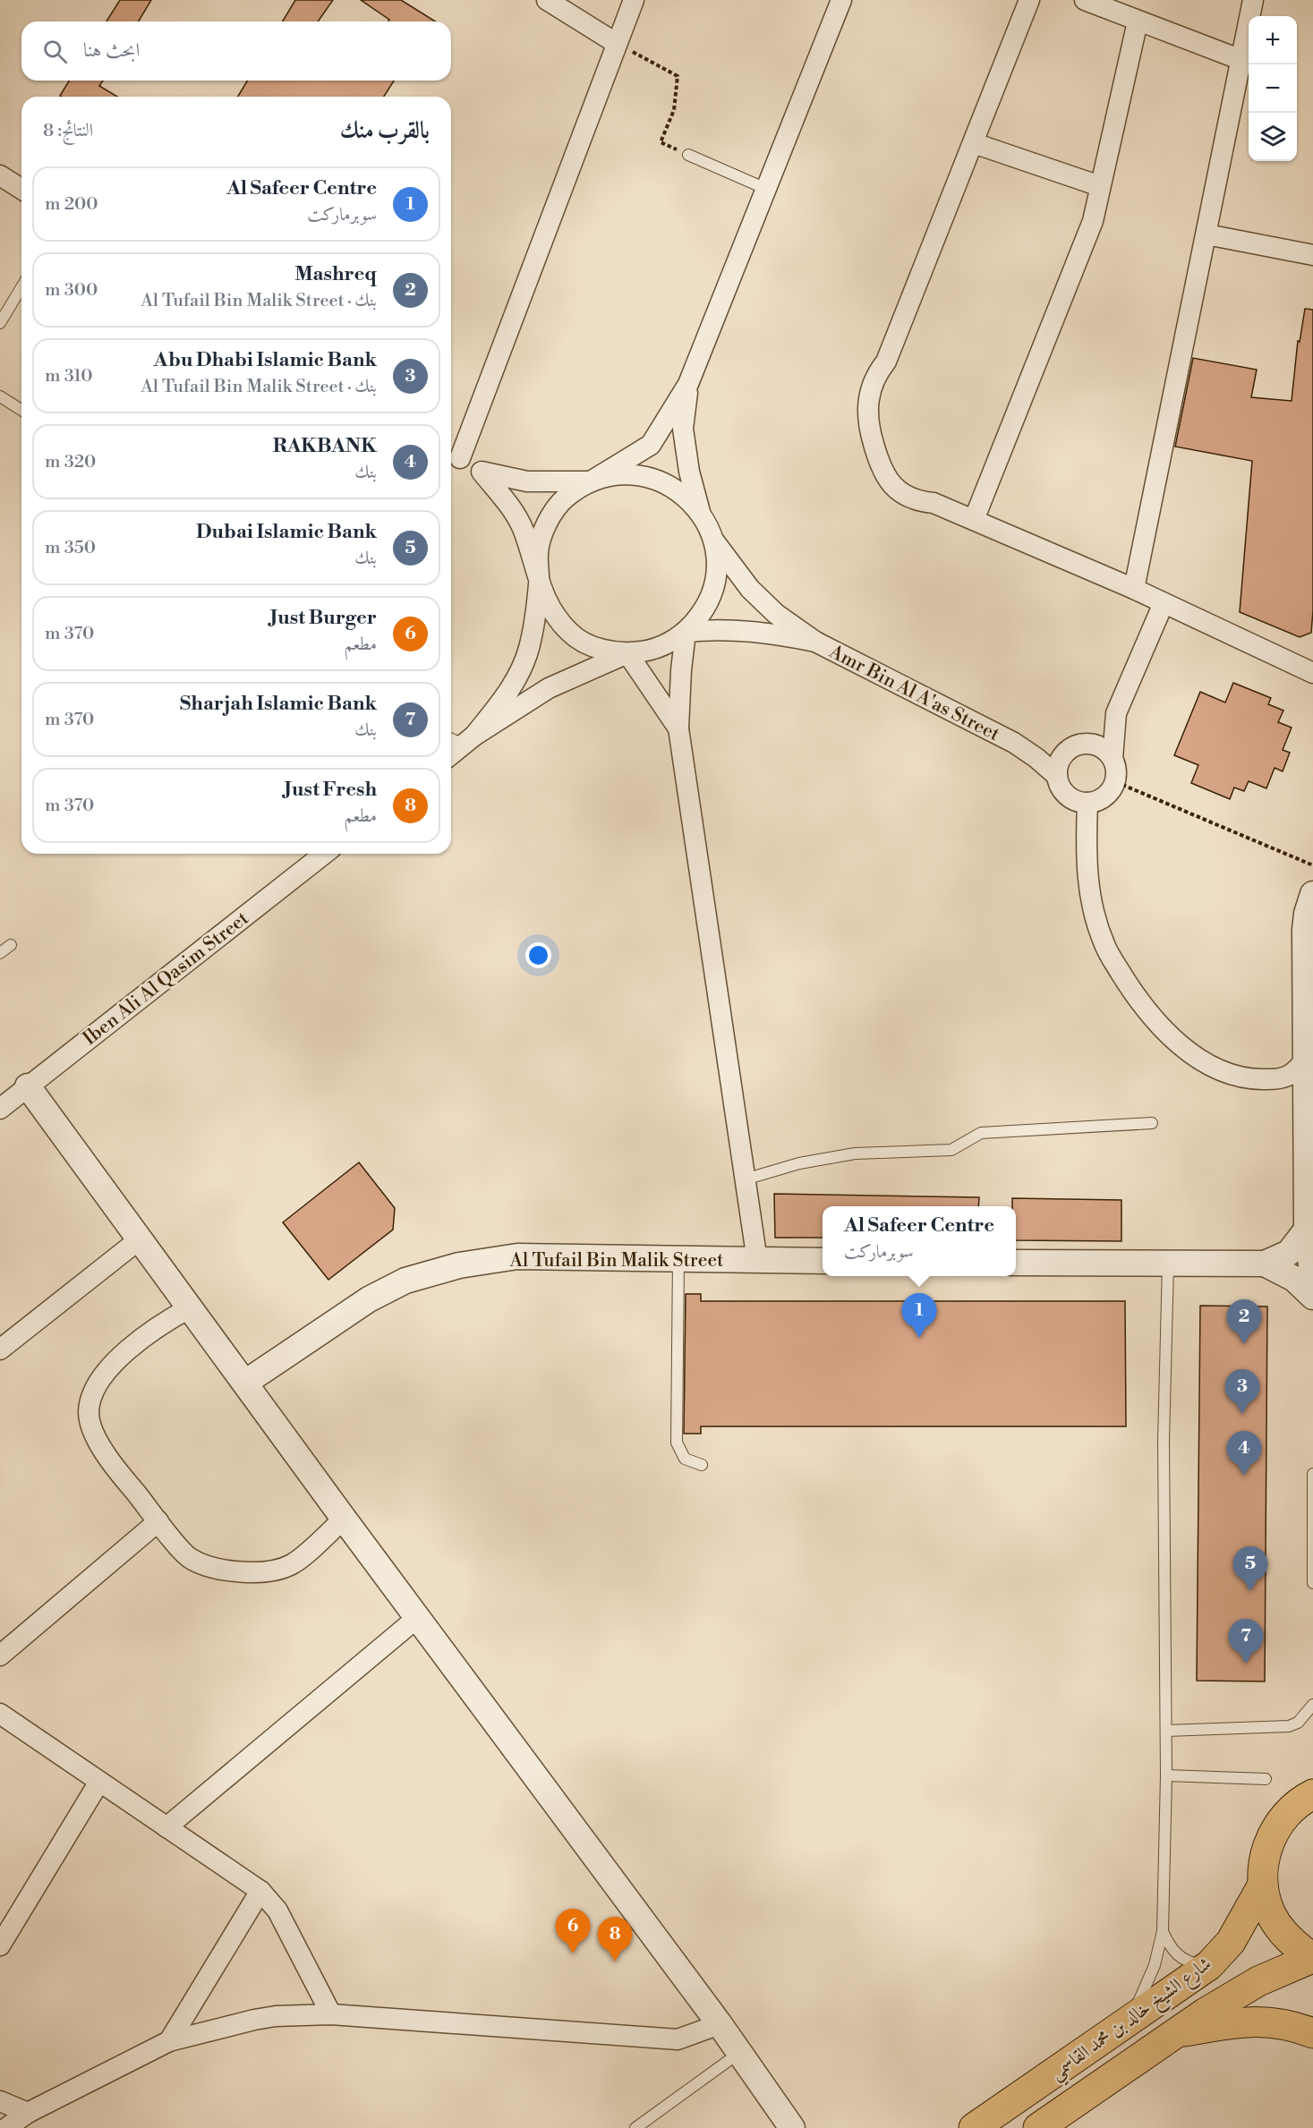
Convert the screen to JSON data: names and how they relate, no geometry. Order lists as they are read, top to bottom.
{
  "streets": {
    "highway": ["شارع الشيخ خالد بن محمد القاسمي"],
    "street": ["Amr Bin Al A'as Street", "Iben Ali Al Qasim Street", "Al Tufail Bin Malik Street"]
  },
  "page": {
    "map_buttons": ["+", "−"],
    "search": "ابحث هنا",
    "heading": ["بالقرب منك", "النتائج: 8"],
    "list": [
      {
        "mark": "1",
        "name": "Al Safeer Centre",
        "note": "سوبرماركت",
        "value": "200 m"
      },
      {
        "mark": "2",
        "name": "Mashreq",
        "note": "بنك · Al Tufail Bin Malik Street",
        "value": "300 m"
      },
      {
        "mark": "3",
        "name": "Abu Dhabi Islamic Bank",
        "note": "بنك · Al Tufail Bin Malik Street",
        "value": "310 m"
      },
      {
        "mark": "4",
        "name": "RAKBANK",
        "note": "بنك",
        "value": "320 m"
      },
      {
        "mark": "5",
        "name": "Dubai Islamic Bank",
        "note": "بنك",
        "value": "350 m"
      },
      {
        "mark": "6",
        "name": "Just Burger",
        "note": "مطعم",
        "value": "370 m"
      },
      {
        "mark": "7",
        "name": "Sharjah Islamic Bank",
        "note": "بنك",
        "value": "370 m"
      },
      {
        "mark": "8",
        "name": "Just Fresh",
        "note": "مطعم",
        "value": "370 m"
      }
    ],
    "popup": ["Al Safeer Centre", "سوبرماركت"],
    "pins": [
      "1",
      "2",
      "3",
      "4",
      "5",
      "7",
      "6",
      "8"
    ]
  }
}
